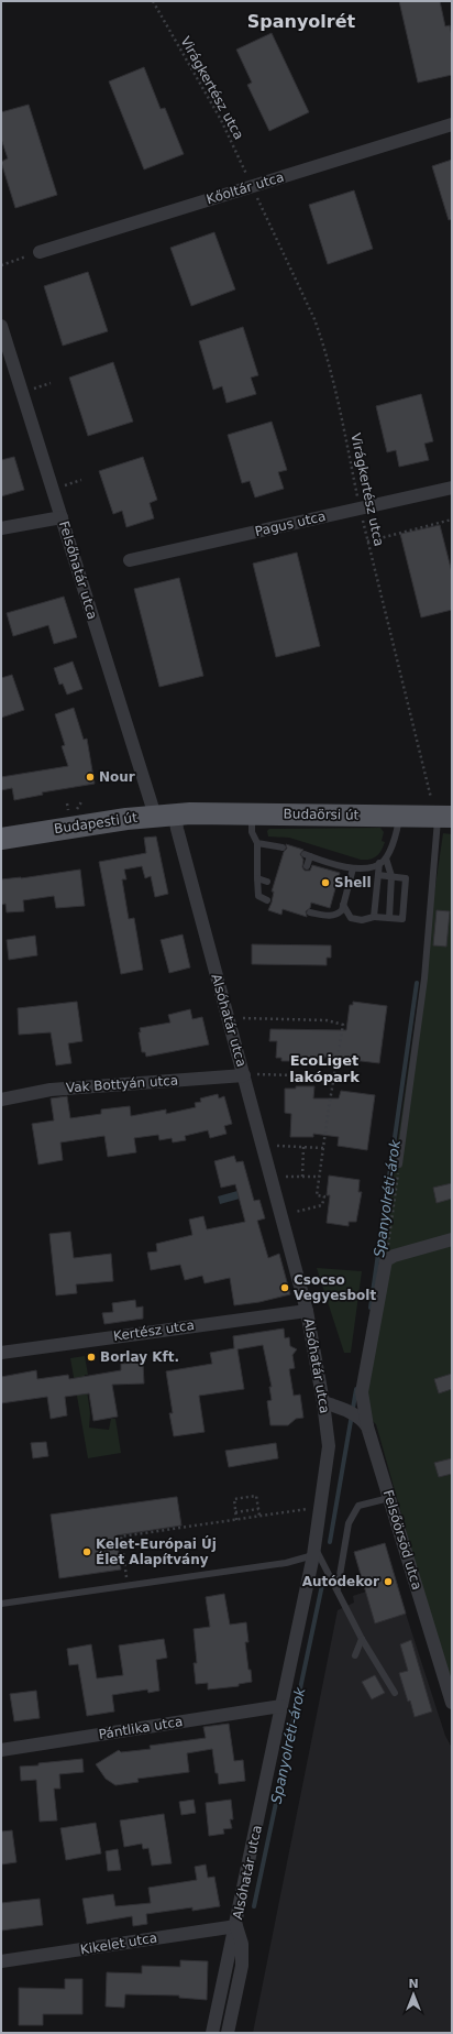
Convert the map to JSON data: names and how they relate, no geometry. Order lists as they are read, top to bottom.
{
  "streets": {
    "main road": ["Budaörsi út", "Budapesti út"],
    "street": [
      "Kőoltár utca",
      "Pagus utca",
      "Felsőhatár utca",
      "Alsóhatár utca",
      "Vak Bottyán utca",
      "Kertész utca",
      "Felsőörsöd utca",
      "Pántlika utca",
      "Kikelet utca"
    ],
    "path": ["Virágkertész utca"]
  },
  "crossings": [
    ["Virágkertész utca", "Kőoltár utca"],
    ["Virágkertész utca", "Pagus utca"],
    ["Virágkertész utca", "Budaörsi út"],
    ["Felsőhatár utca", "Budaörsi út"],
    ["Felsőhatár utca", "Budapesti út"],
    ["Felsőhatár utca", "Alsóhatár utca"],
    ["Budaörsi út", "Budapesti út"],
    ["Budaörsi út", "Alsóhatár utca"],
    ["Budapesti út", "Alsóhatár utca"],
    ["Alsóhatár utca", "Vak Bottyán utca"],
    ["Alsóhatár utca", "Kertész utca"],
    ["Alsóhatár utca", "Pántlika utca"],
    ["Alsóhatár utca", "Kikelet utca"]
  ],
  "districts": ["Spanyolrét", "EcoLiget lakópark"],
  "water": ["Spanyolréti-árok"],
  "places": [
    "Nour",
    "Shell",
    "Csocso Vegyesbolt",
    "Borlay Kft.",
    "Kelet-Európai Új Élet Alapítvány",
    "Autódekor"
  ],
  "north": "top"
}
